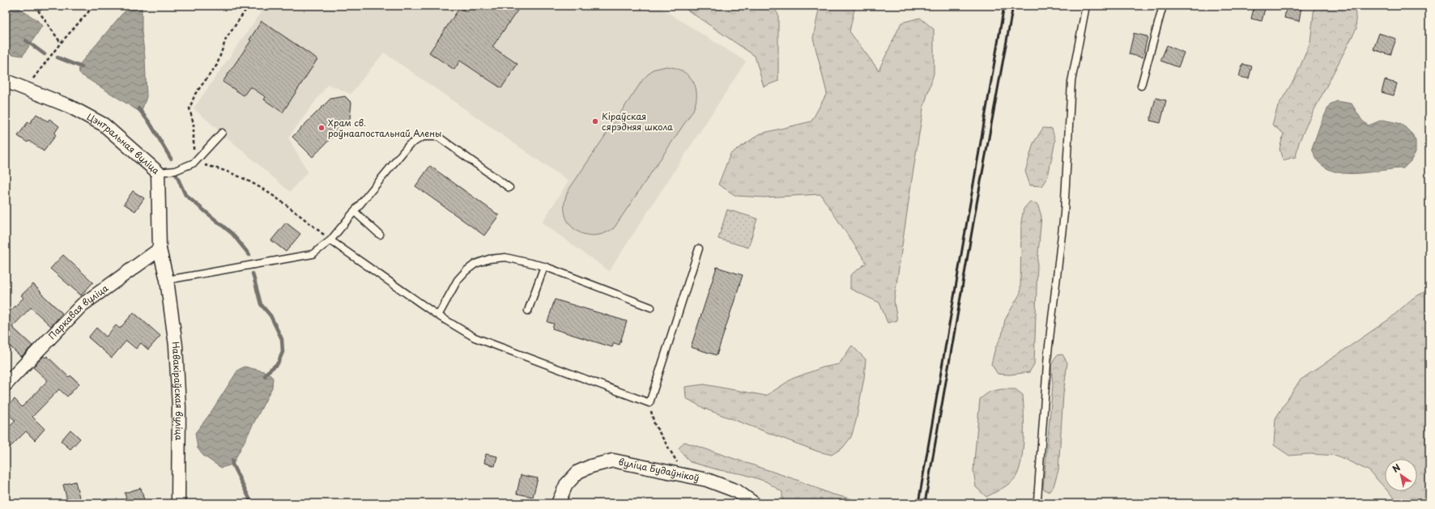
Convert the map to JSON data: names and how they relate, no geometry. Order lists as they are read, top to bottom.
{
  "streets": {
    "street": [
      "Цэнтральная вуліца",
      "Паркавая вуліца",
      "Навакіраўская вуліца",
      "вуліца Будаўнікоў"
    ]
  },
  "crossings": [
    ["Цэнтральная вуліца", "Паркавая вуліца"],
    ["Цэнтральная вуліца", "Навакіраўская вуліца"]
  ],
  "places": ["Кіраўская сярэдняя школа", "Храм св. роўнаапостальнай Алены"],
  "north": "top left"
}
